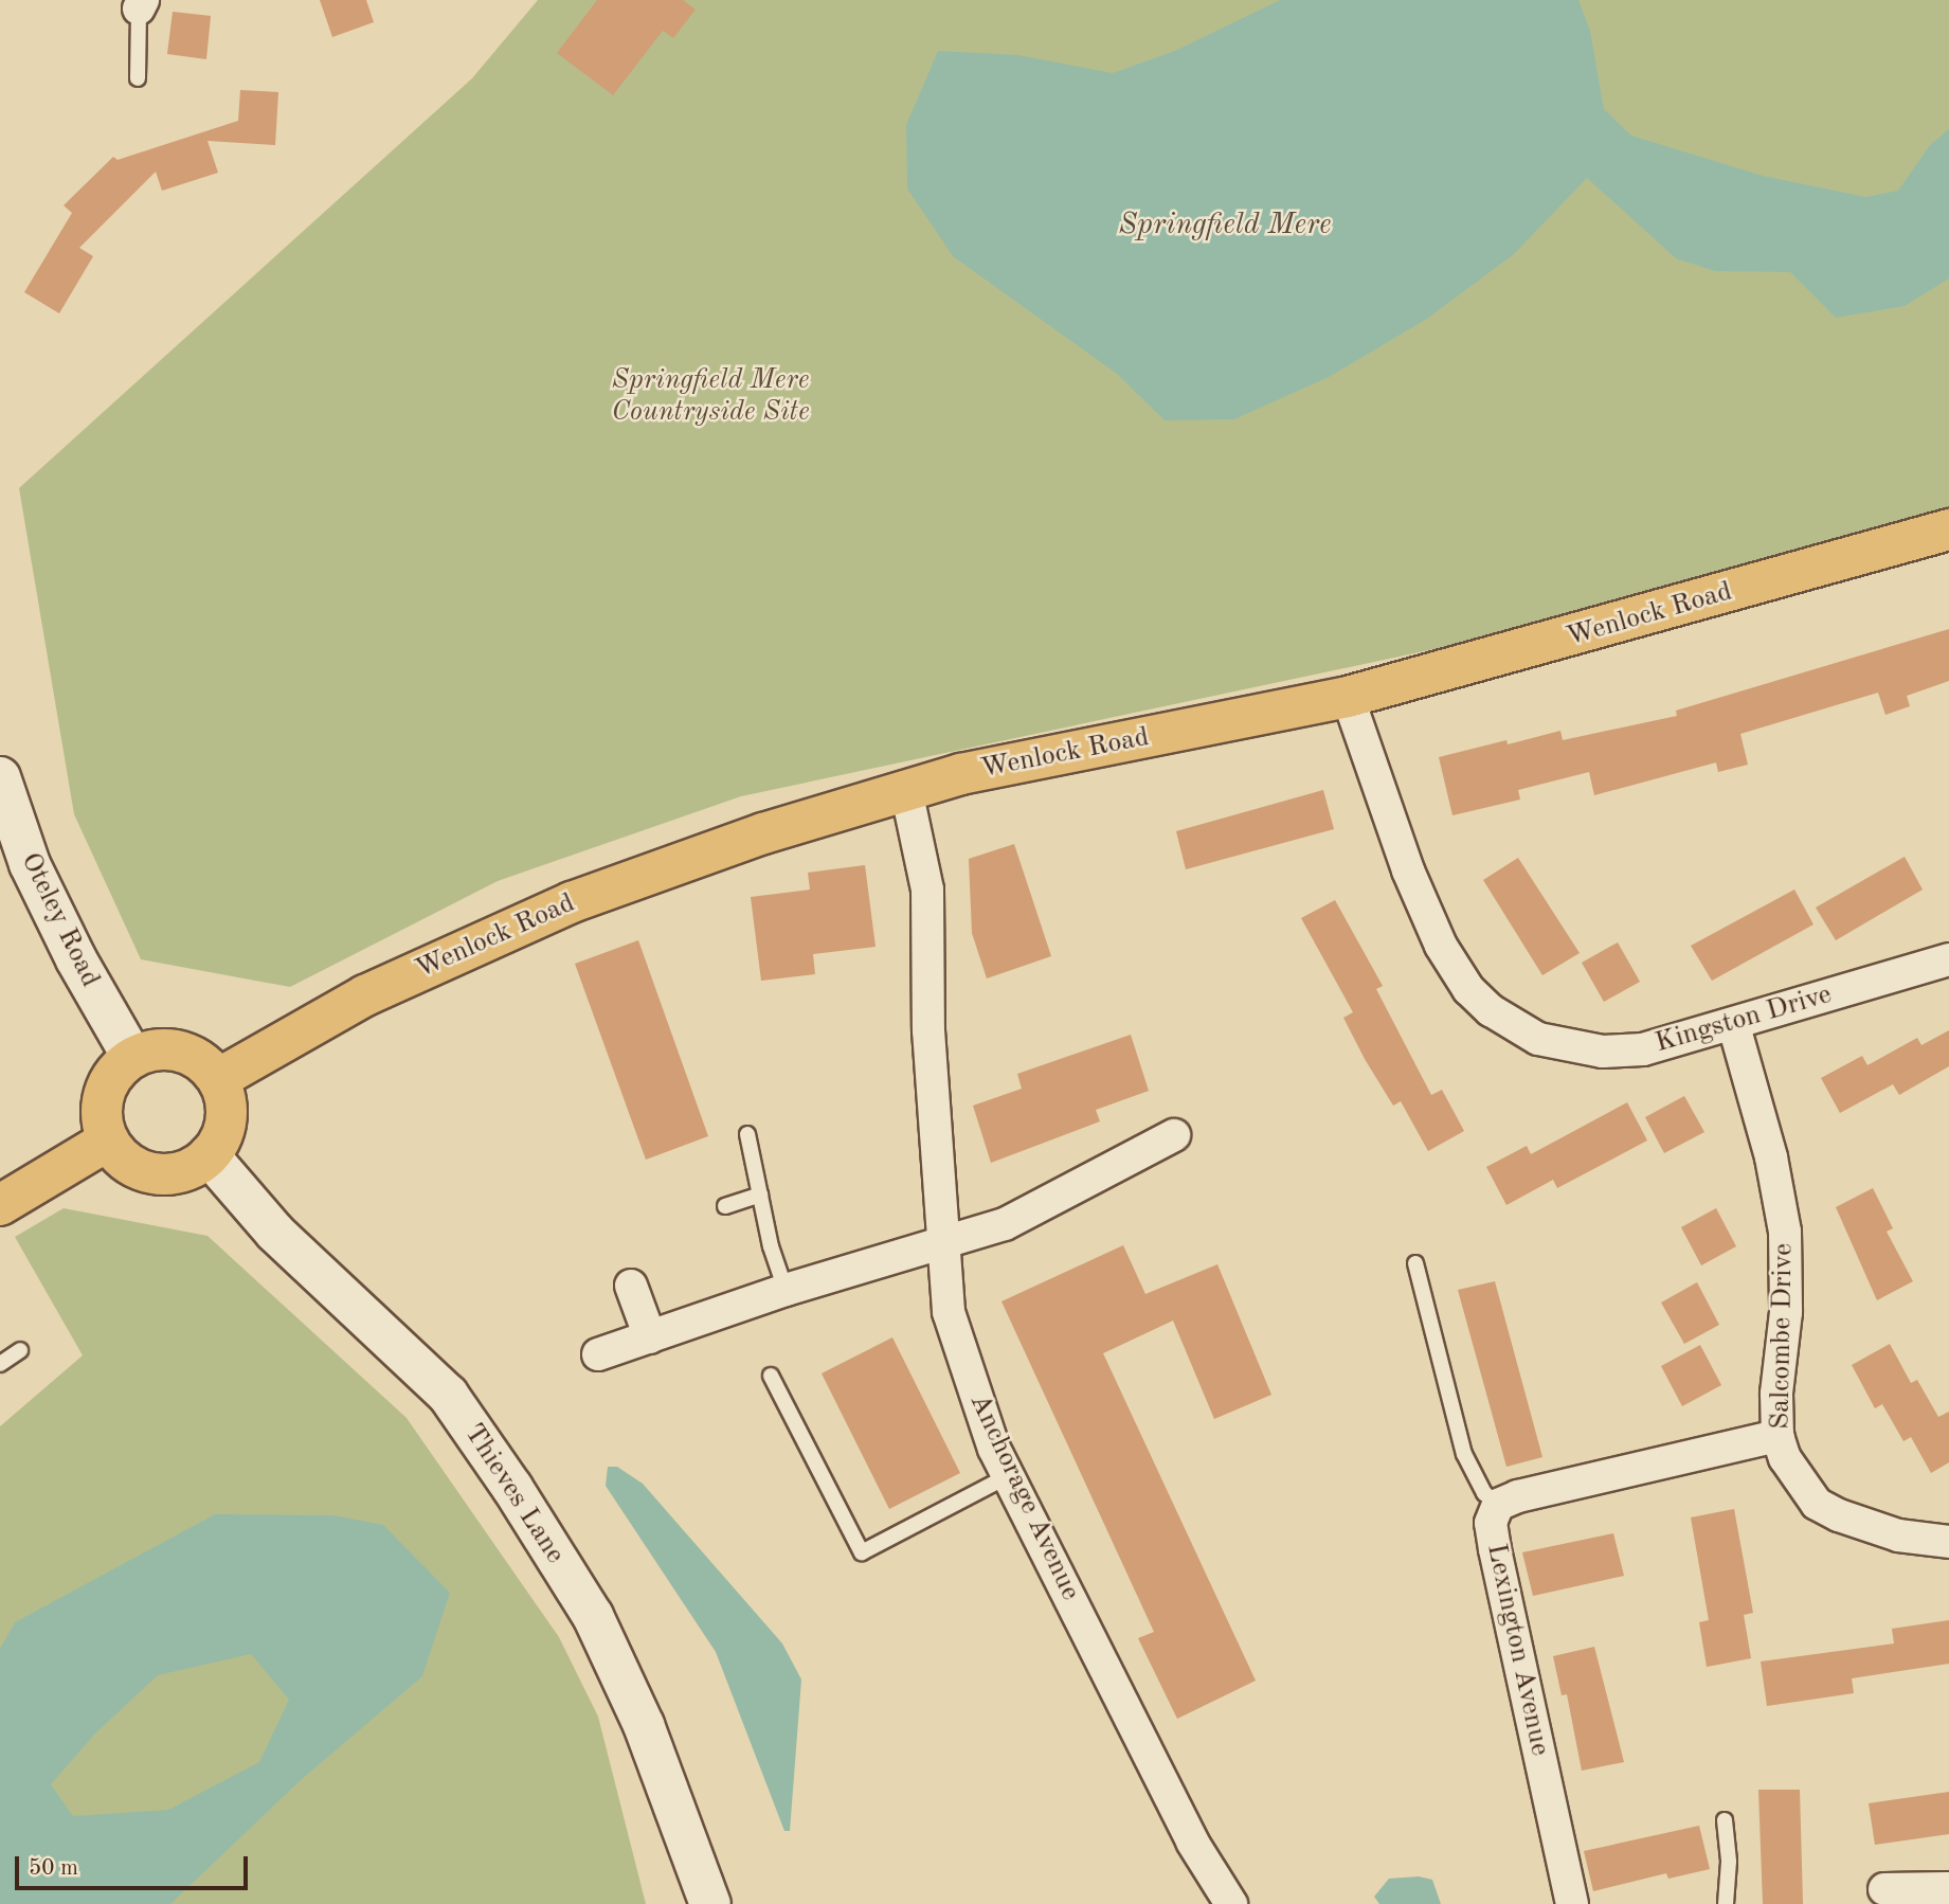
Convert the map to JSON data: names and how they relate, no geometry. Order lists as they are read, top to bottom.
{
  "streets": {
    "main road": ["Wenlock Road", "Oteley Road", "Thieves Lane"],
    "street": [
      "Kingston Drive",
      "Salcombe Drive",
      "Anchorage Avenue",
      "Lexington Avenue"
    ]
  },
  "crossings": [
    ["Wenlock Road", "Oteley Road"],
    ["Wenlock Road", "Kingston Drive"],
    ["Wenlock Road", "Thieves Lane"],
    ["Wenlock Road", "Anchorage Avenue"],
    ["Oteley Road", "Thieves Lane"],
    ["Kingston Drive", "Salcombe Drive"],
    ["Salcombe Drive", "Lexington Avenue"]
  ],
  "water": ["Springfield Mere"],
  "parks": ["Springfield Mere Countryside Site"],
  "scale_bar": "50 m"
}
